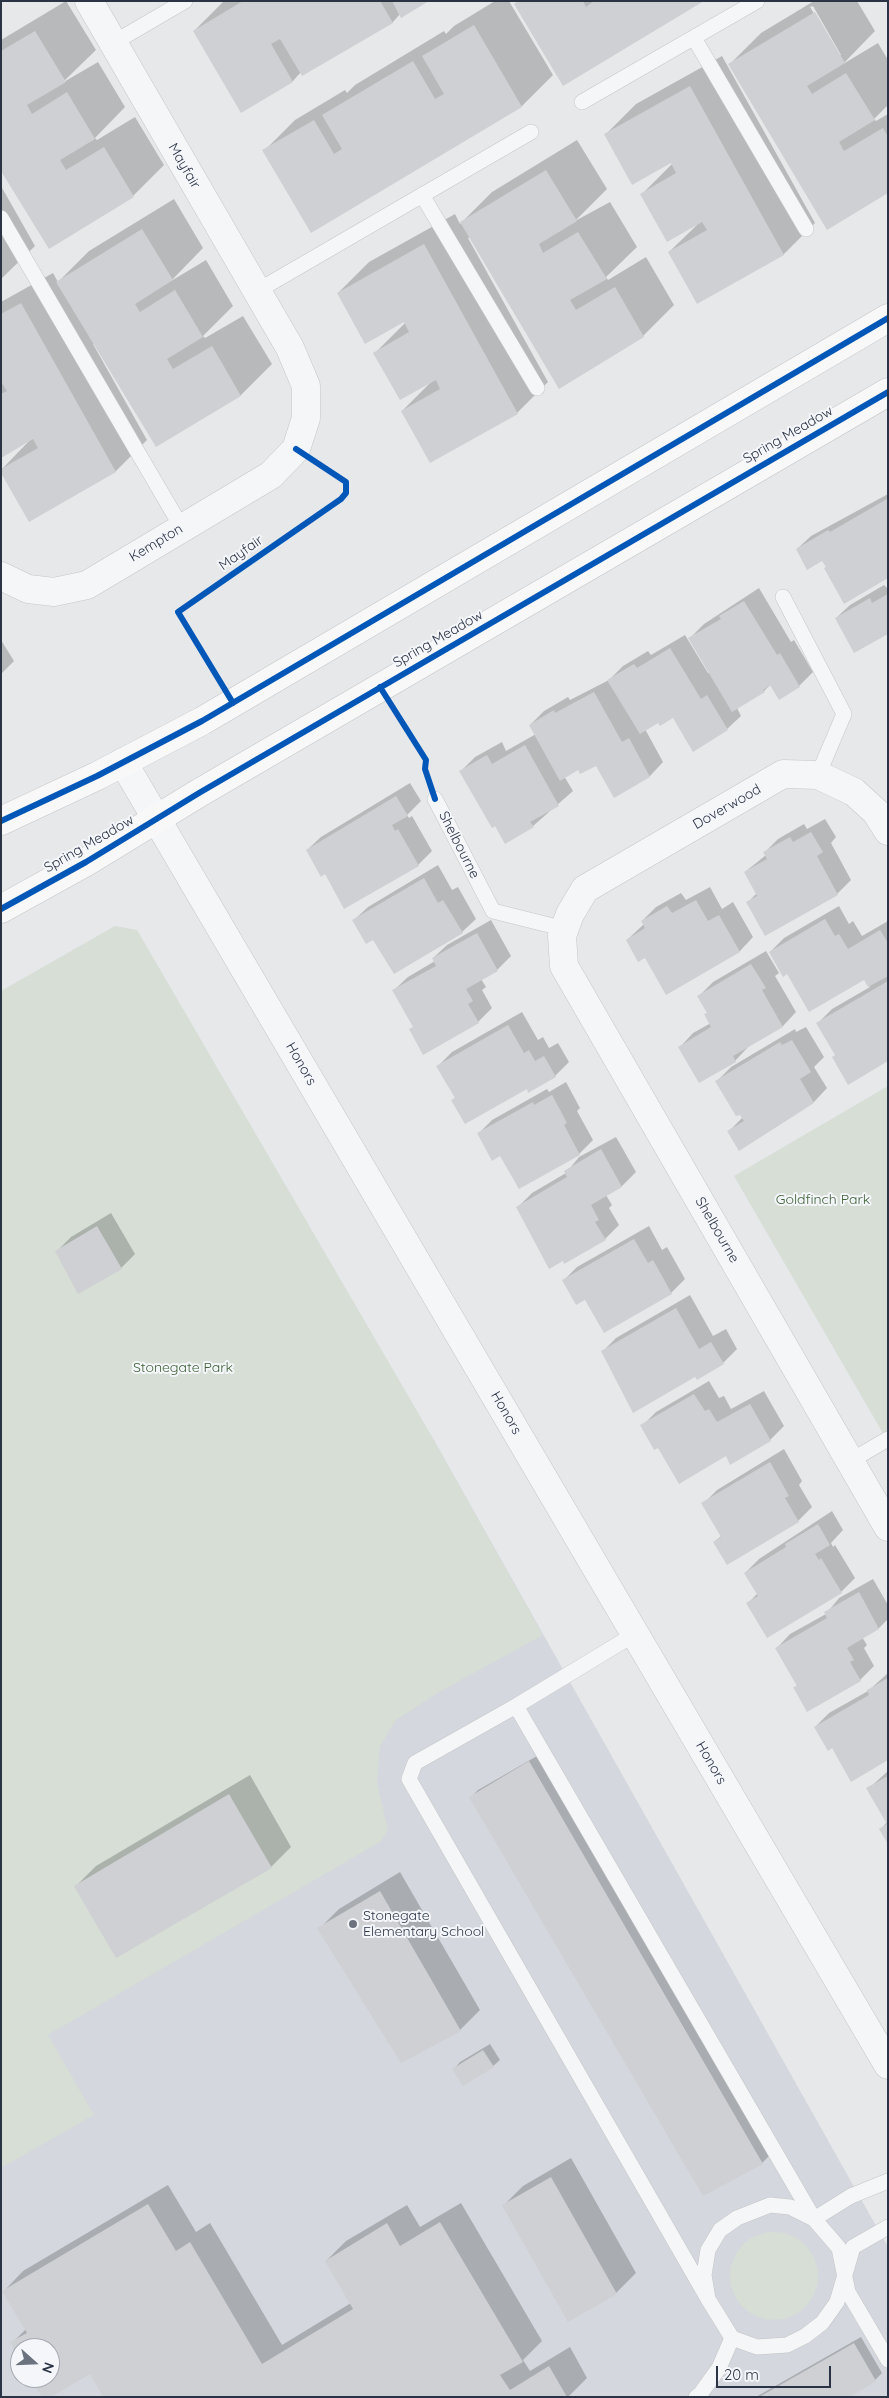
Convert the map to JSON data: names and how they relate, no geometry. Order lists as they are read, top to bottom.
{
  "streets": {
    "street": [
      "Mayfair",
      "Spring Meadow",
      "Kempton",
      "Doverwood",
      "Shelbourne",
      "Honors"
    ]
  },
  "crossings": [
    ["Mayfair", "Kempton"],
    ["Spring Meadow", "Honors"],
    ["Doverwood", "Shelbourne"]
  ],
  "parks": ["Goldfinch Park", "Stonegate Park"],
  "places": ["Stonegate Elementary School"],
  "scale_bar": "20 m",
  "north": "right"
}
